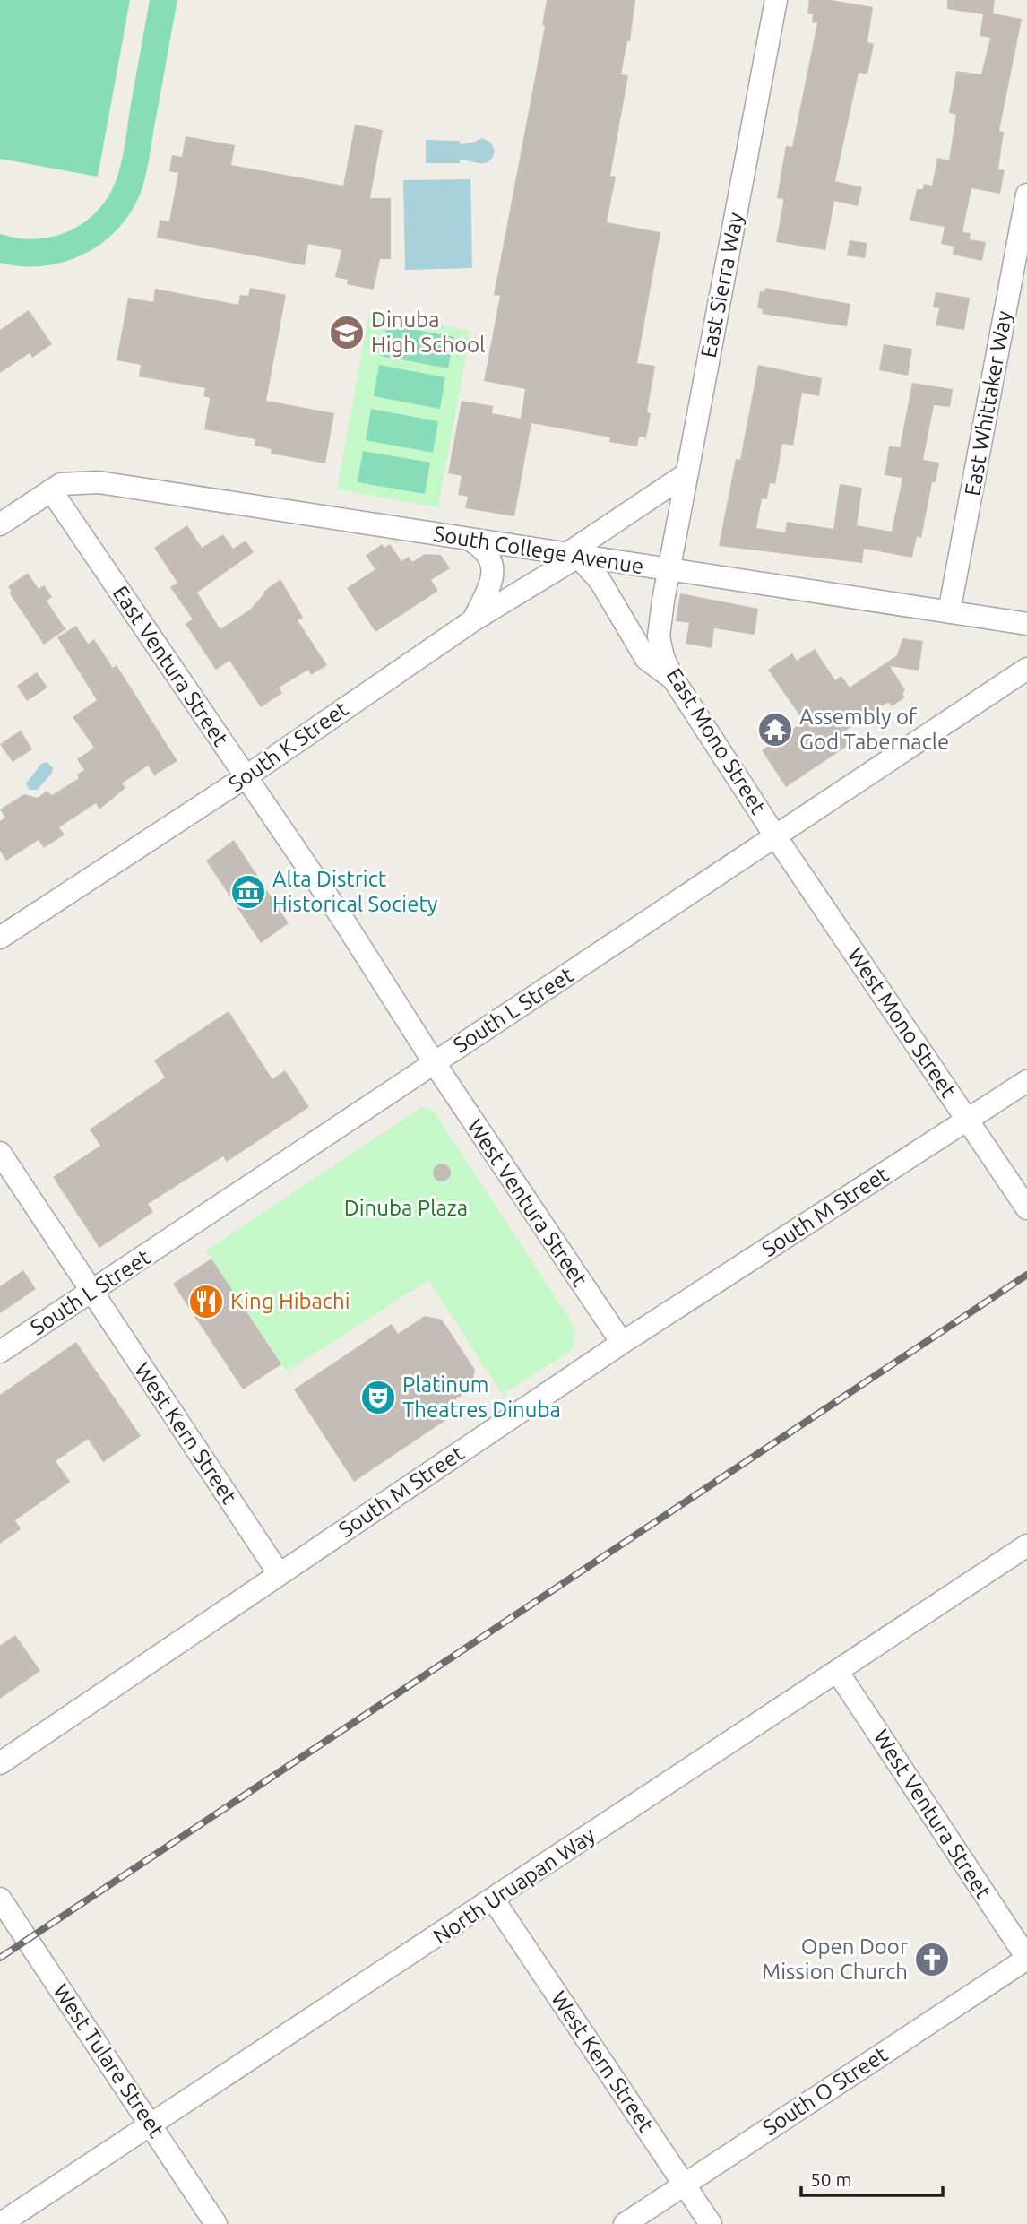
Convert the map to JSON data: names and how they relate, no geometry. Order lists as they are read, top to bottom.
{
  "streets": {
    "street": [
      "East Sierra Way",
      "East Whittaker Way",
      "South College Avenue",
      "East Ventura Street",
      "East Mono Street",
      "South K Street",
      "South L Street",
      "West Mono Street",
      "West Ventura Street",
      "South M Street",
      "West Kern Street",
      "North Uruapan Way",
      "West Tulare Street",
      "South O Street"
    ]
  },
  "crossings": [
    ["East Sierra Way", "South College Avenue"],
    ["East Sierra Way", "East Mono Street"],
    ["East Sierra Way", "South K Street"],
    ["East Whittaker Way", "South College Avenue"],
    ["South College Avenue", "East Ventura Street"],
    ["South College Avenue", "East Mono Street"],
    ["South College Avenue", "South K Street"],
    ["East Ventura Street", "South K Street"],
    ["East Ventura Street", "South L Street"],
    ["East Ventura Street", "West Ventura Street"],
    ["East Mono Street", "South L Street"],
    ["East Mono Street", "West Mono Street"],
    ["South L Street", "West Mono Street"],
    ["South L Street", "West Ventura Street"],
    ["South L Street", "West Kern Street"],
    ["West Mono Street", "South M Street"],
    ["West Ventura Street", "South M Street"],
    ["West Ventura Street", "North Uruapan Way"],
    ["West Ventura Street", "South O Street"],
    ["South M Street", "West Kern Street"],
    ["West Kern Street", "North Uruapan Way"],
    ["West Kern Street", "South O Street"],
    ["North Uruapan Way", "West Tulare Street"]
  ],
  "parks": ["Dinuba Plaza"],
  "places": {
    "school or university": ["Dinuba High School"],
    "temple": ["Assembly of God Tabernacle"],
    "museum": ["Alta District Historical Society"],
    "restaurant": ["King Hibachi"],
    "theatre": ["Platinum Theatres Dinuba"],
    "church": ["Open Door Mission Church"]
  },
  "scale_bar": "50 m"
}
